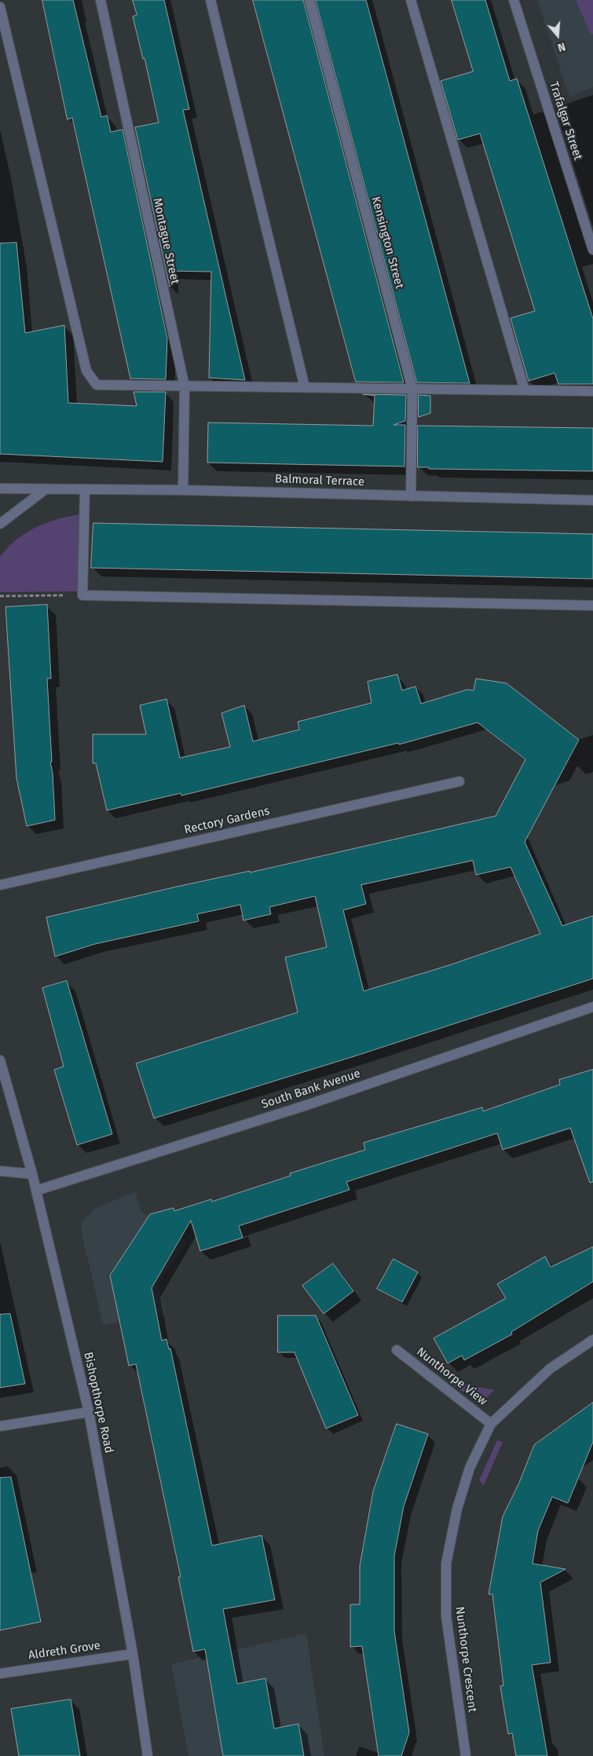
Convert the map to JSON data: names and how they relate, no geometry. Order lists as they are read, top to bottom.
{
  "streets": {
    "street": [
      "Trafalgar Street",
      "Montague Street",
      "Kensington Street",
      "Balmoral Terrace",
      "Rectory Gardens",
      "South Bank Avenue",
      "Nunthorpe View",
      "Bishopthorpe Road",
      "Aldreth Grove",
      "Nunthorpe Crescent"
    ]
  },
  "crossings": [
    ["Montague Street", "Balmoral Terrace"],
    ["Kensington Street", "Balmoral Terrace"],
    ["South Bank Avenue", "Bishopthorpe Road"],
    ["Nunthorpe View", "Nunthorpe Crescent"],
    ["Bishopthorpe Road", "Aldreth Grove"]
  ],
  "north": "bottom"
}
